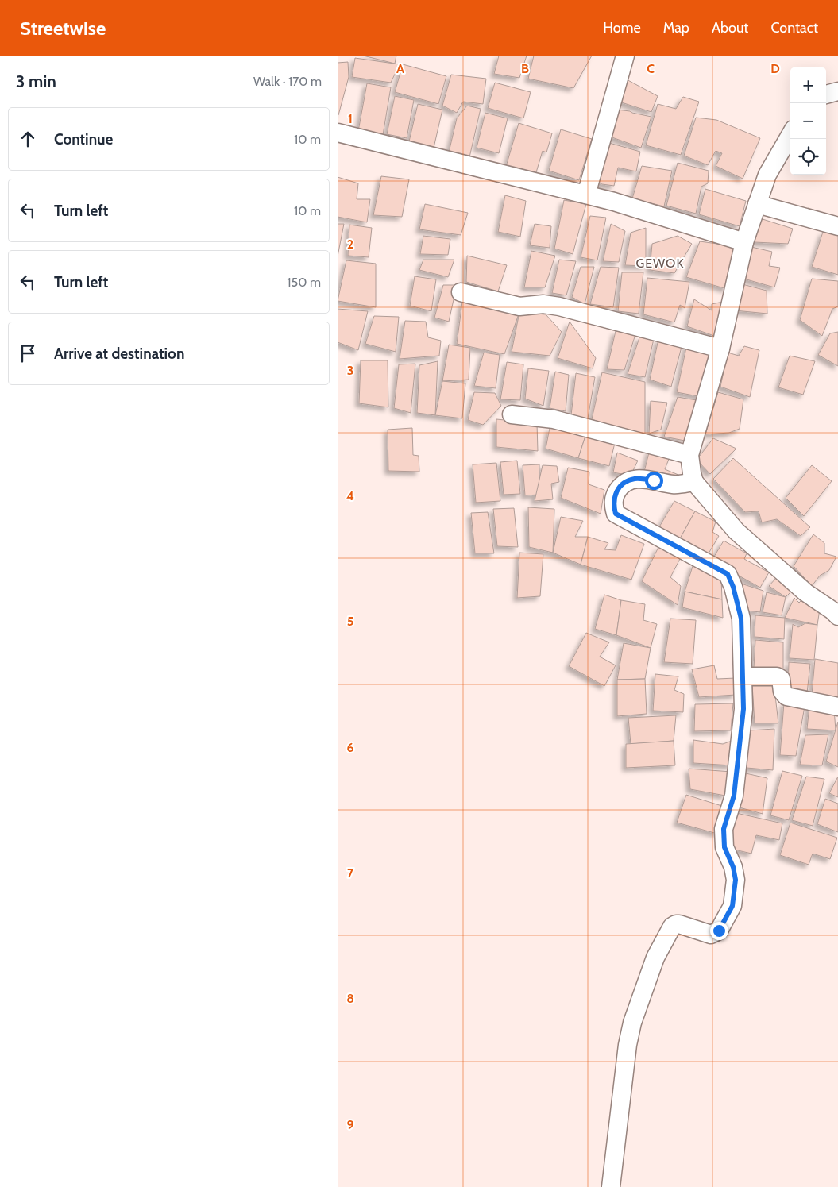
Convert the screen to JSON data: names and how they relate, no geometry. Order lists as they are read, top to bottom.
{
  "districts": ["GEWOK"],
  "page": {
    "header": "Streetwise",
    "nav": [
      "Home",
      "Map",
      "About",
      "Contact"
    ],
    "heading": ["3 min", "Walk · 170 m"],
    "map_buttons": ["+", "−"],
    "list": [
      ["Continue", "10 m"],
      ["Turn left", "10 m"],
      ["Turn left", "150 m"],
      "Arrive at destination"
    ]
  },
  "grid": {
    "columns": [
      "A",
      "B",
      "C",
      "D"
    ],
    "rows": [
      "1",
      "2",
      "3",
      "4",
      "5",
      "6",
      "7",
      "8",
      "9"
    ]
  }
}
